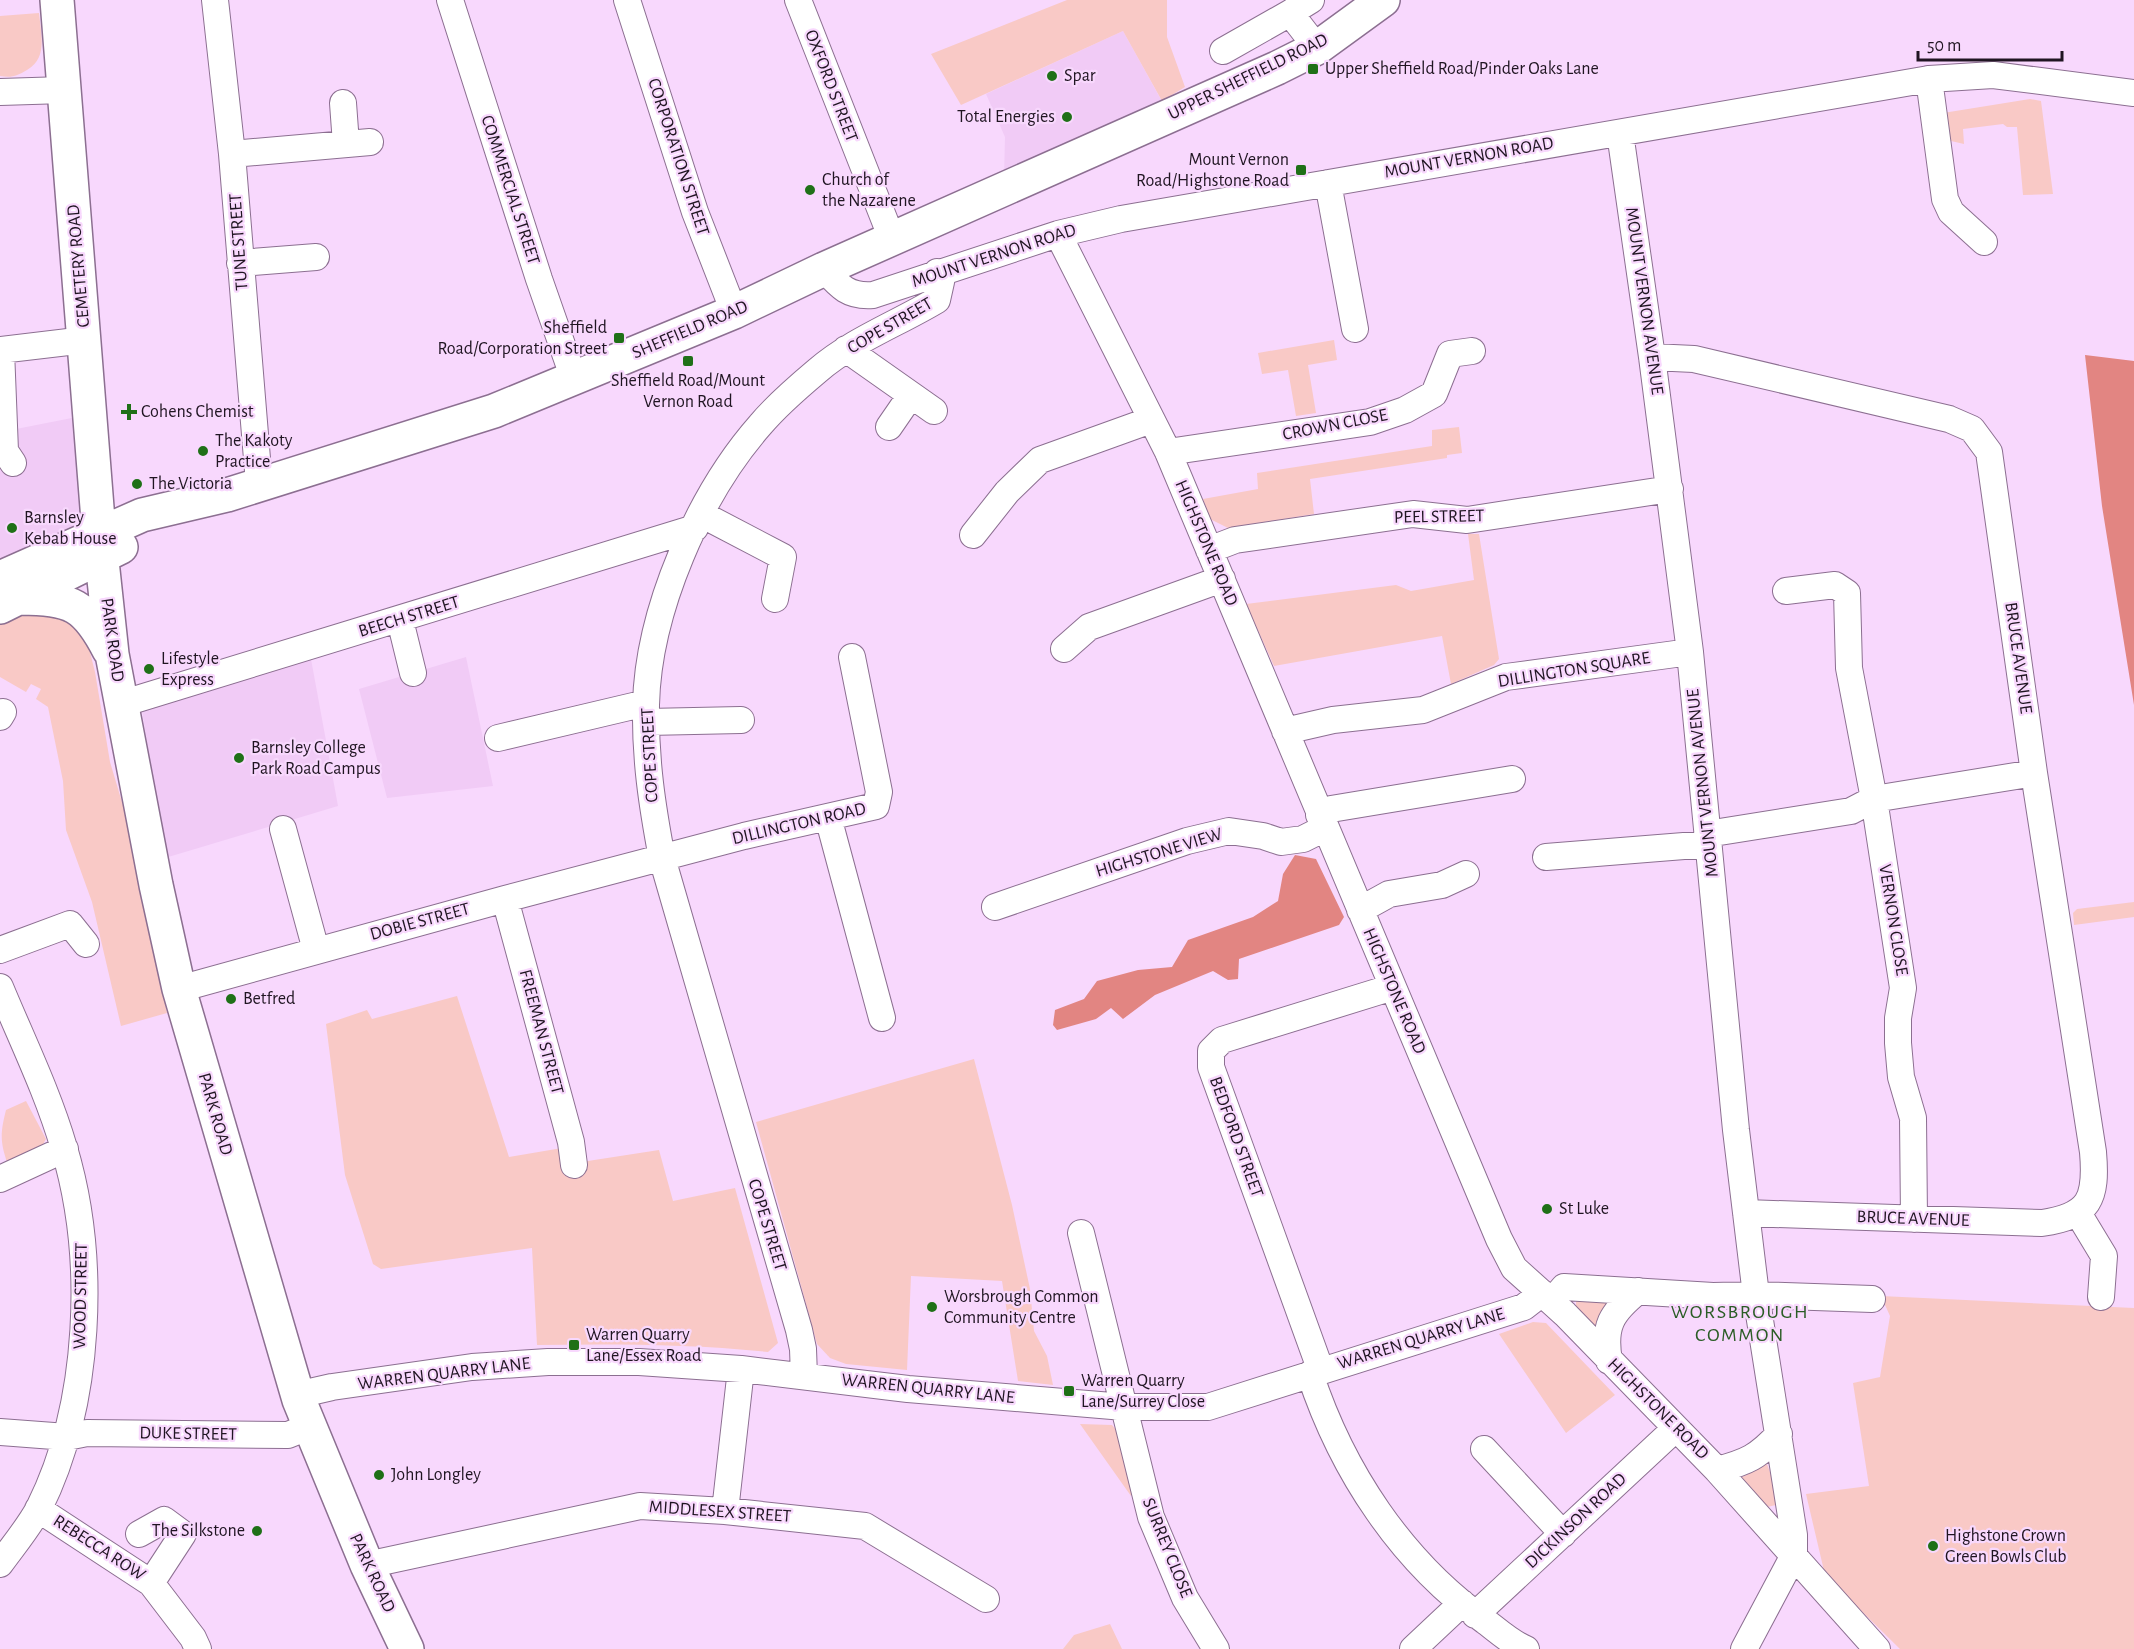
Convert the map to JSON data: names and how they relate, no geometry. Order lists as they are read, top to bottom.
{
  "streets": {
    "highway": [
      "UPPER SHEFFIELD ROAD",
      "CEMETERY ROAD",
      "SHEFFIELD ROAD",
      "PARK ROAD"
    ],
    "street": [
      "OXFORD STREET",
      "CORPORATION STREET",
      "MOUNT VERNON ROAD",
      "COMMERCIAL STREET",
      "TUNE STREET",
      "MOUNT VERNON AVENUE",
      "COPE STREET",
      "CROWN CLOSE",
      "PEEL STREET",
      "HIGHSTONE ROAD",
      "BEECH STREET",
      "BRUCE AVENUE",
      "DILLINGTON SQUARE",
      "DILLINGTON ROAD",
      "HIGHSTONE VIEW",
      "VERNON CLOSE",
      "DOBIE STREET",
      "FREEMAN STREET",
      "BEDFORD STREET",
      "WOOD STREET",
      "WARREN QUARRY LANE",
      "DUKE STREET",
      "MIDDLESEX STREET",
      "DICKINSON ROAD",
      "REBECCA ROW",
      "SURREY CLOSE"
    ]
  },
  "crossings": [
    ["UPPER SHEFFIELD ROAD", "SHEFFIELD ROAD"],
    ["OXFORD STREET", "SHEFFIELD ROAD"],
    ["CORPORATION STREET", "SHEFFIELD ROAD"],
    ["MOUNT VERNON ROAD", "MOUNT VERNON AVENUE"],
    ["MOUNT VERNON ROAD", "COPE STREET"],
    ["MOUNT VERNON ROAD", "SHEFFIELD ROAD"],
    ["MOUNT VERNON ROAD", "HIGHSTONE ROAD"],
    ["COMMERCIAL STREET", "SHEFFIELD ROAD"],
    ["TUNE STREET", "SHEFFIELD ROAD"],
    ["CEMETERY ROAD", "SHEFFIELD ROAD"],
    ["CEMETERY ROAD", "PARK ROAD"],
    ["MOUNT VERNON AVENUE", "PEEL STREET"],
    ["MOUNT VERNON AVENUE", "HIGHSTONE ROAD"],
    ["MOUNT VERNON AVENUE", "BRUCE AVENUE"],
    ["MOUNT VERNON AVENUE", "DILLINGTON SQUARE"],
    ["COPE STREET", "BEECH STREET"],
    ["COPE STREET", "DILLINGTON ROAD"],
    ["COPE STREET", "DOBIE STREET"],
    ["COPE STREET", "WARREN QUARRY LANE"],
    ["SHEFFIELD ROAD", "PARK ROAD"],
    ["CROWN CLOSE", "HIGHSTONE ROAD"],
    ["PEEL STREET", "HIGHSTONE ROAD"],
    ["HIGHSTONE ROAD", "DILLINGTON SQUARE"],
    ["HIGHSTONE ROAD", "HIGHSTONE VIEW"],
    ["HIGHSTONE ROAD", "BEDFORD STREET"],
    ["HIGHSTONE ROAD", "WARREN QUARRY LANE"],
    ["HIGHSTONE ROAD", "DICKINSON ROAD"],
    ["BEECH STREET", "PARK ROAD"],
    ["PARK ROAD", "DOBIE STREET"],
    ["PARK ROAD", "WARREN QUARRY LANE"],
    ["PARK ROAD", "DUKE STREET"],
    ["PARK ROAD", "MIDDLESEX STREET"],
    ["BRUCE AVENUE", "VERNON CLOSE"],
    ["DILLINGTON ROAD", "DOBIE STREET"],
    ["DOBIE STREET", "FREEMAN STREET"],
    ["BEDFORD STREET", "WARREN QUARRY LANE"],
    ["BEDFORD STREET", "DICKINSON ROAD"],
    ["WOOD STREET", "DUKE STREET"],
    ["WOOD STREET", "REBECCA ROW"],
    ["WARREN QUARRY LANE", "DUKE STREET"],
    ["WARREN QUARRY LANE", "SURREY CLOSE"]
  ],
  "districts": ["WORSBROUGH COMMON"],
  "places": {
    "transit": [
      "Upper Sheffield Road/Pinder Oaks Lane",
      "Mount Vernon Road/Highstone Road",
      "Sheffield Road/Corporation Street",
      "Sheffield Road/Mount Vernon Road",
      "Warren Quarry Lane/Essex Road",
      "Warren Quarry Lane/Surrey Close"
    ],
    "other": [
      "Spar",
      "Total Energies",
      "Church of the Nazarene",
      "The Kakoty Practice",
      "The Victoria",
      "Barnsley Kebab House",
      "Lifestyle Express",
      "Barnsley College Park Road Campus",
      "Betfred",
      "St Luke",
      "Worsbrough Common Community Centre",
      "John Longley",
      "The Silkstone",
      "Highstone Crown Green Bowls Club"
    ],
    "health": ["Cohens Chemist"]
  },
  "scale_bar": "50 m"
}
